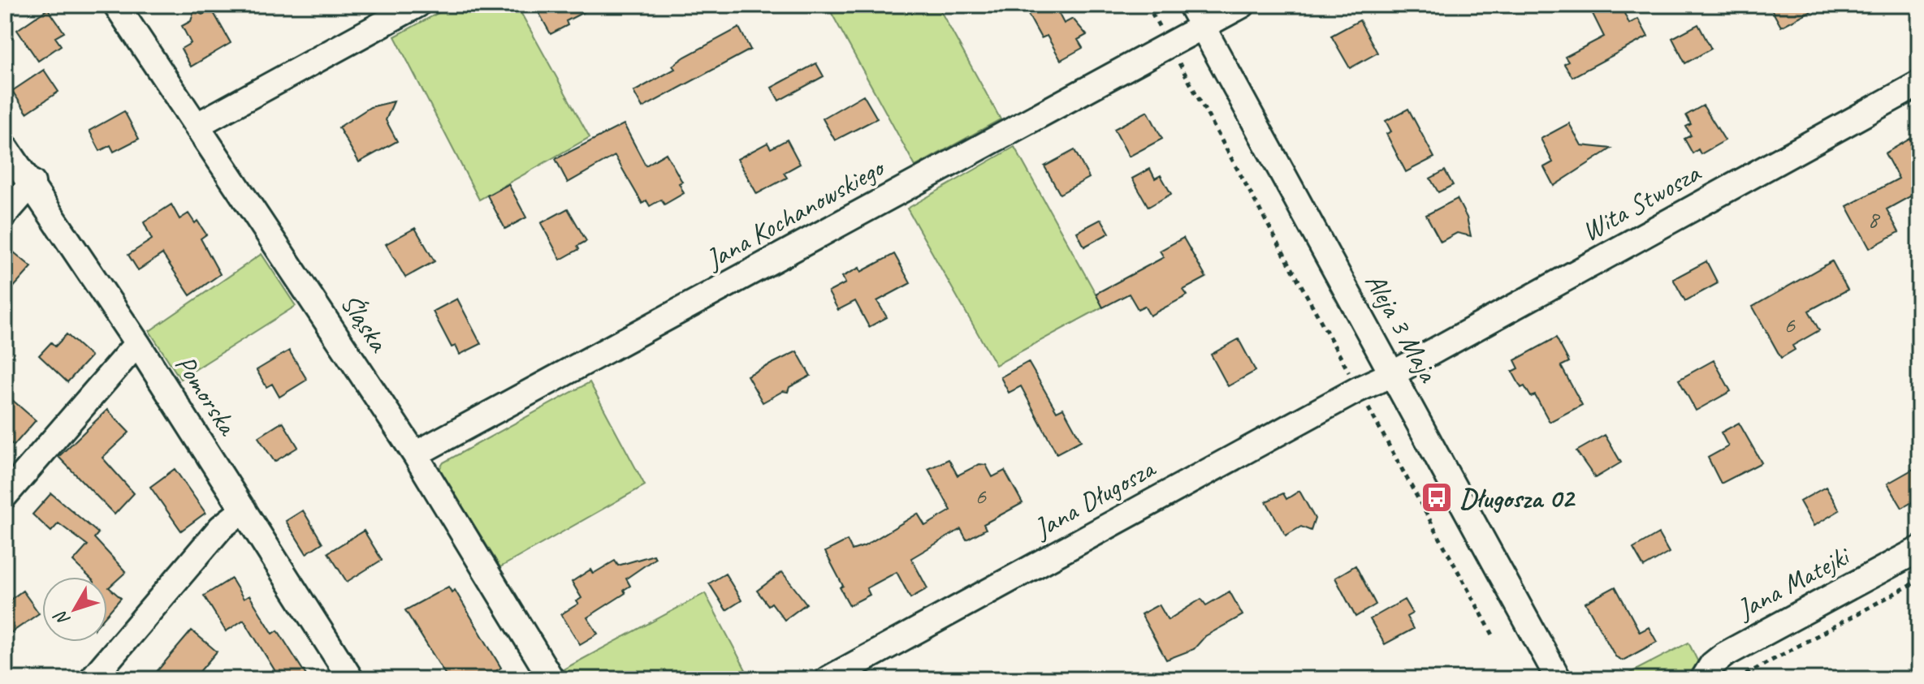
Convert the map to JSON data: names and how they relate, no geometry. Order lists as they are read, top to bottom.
{
  "streets": {
    "street": [
      "Wita Stwosza",
      "Jana Kochanowskiego",
      "Śląska",
      "Aleja 3 Maja",
      "Pomorska",
      "Jana Długosza",
      "Jana Matejki"
    ]
  },
  "crossings": [
    ["Wita Stwosza", "Aleja 3 Maja"],
    ["Wita Stwosza", "Jana Długosza"],
    ["Jana Kochanowskiego", "Śląska"],
    ["Jana Kochanowskiego", "Aleja 3 Maja"],
    ["Aleja 3 Maja", "Jana Długosza"]
  ],
  "places": {
    "bus stop": ["Długosza 02"]
  },
  "house_numbers": ["8", "6", "6"],
  "north": "bottom left"
}
